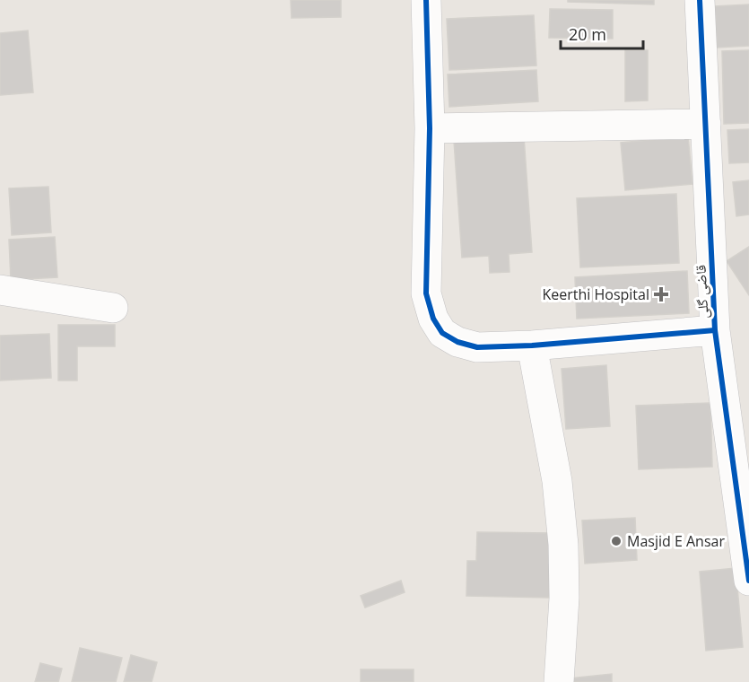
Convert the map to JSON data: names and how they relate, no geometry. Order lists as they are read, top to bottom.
{
  "streets": {
    "street": ["قاضی گلی"]
  },
  "places": {
    "health": ["Keerthi Hospital"],
    "other": ["Masjid E Ansar"]
  },
  "scale_bar": "20 m"
}
